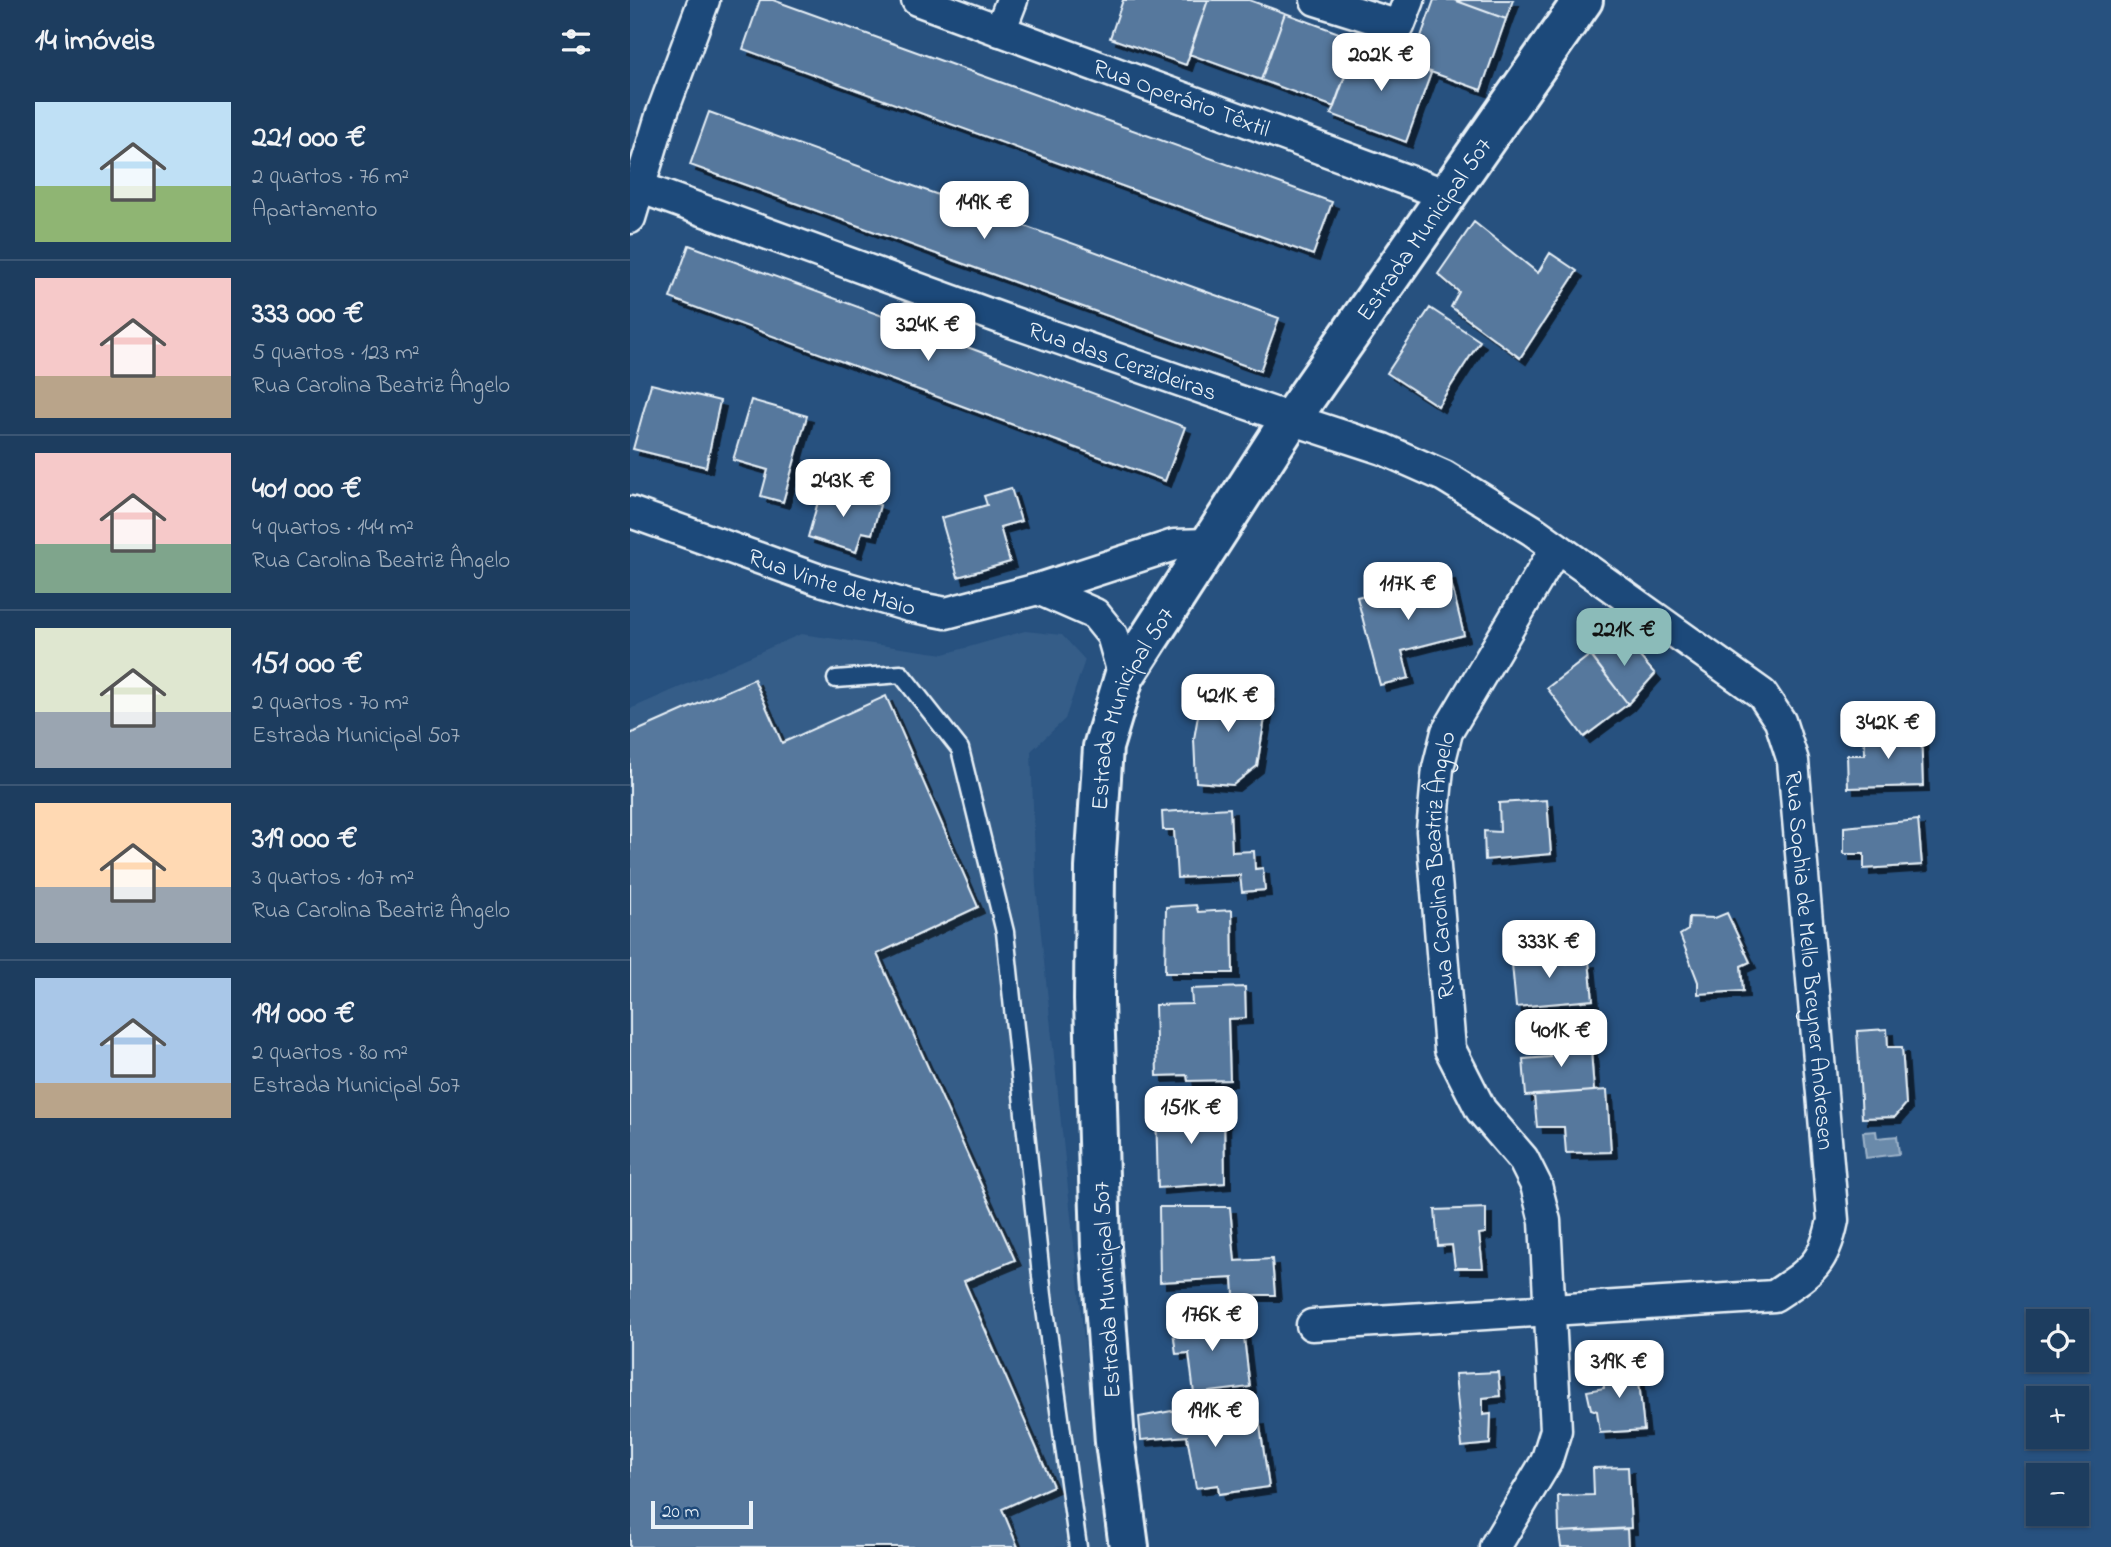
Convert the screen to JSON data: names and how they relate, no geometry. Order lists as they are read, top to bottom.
{
  "streets": {
    "street": [
      "Rua Operário Têxtil",
      "Estrada Municipal 507",
      "Rua das Cerzideiras",
      "Rua Vinte de Maio",
      "Rua Carolina Beatriz Ângelo",
      "Rua Sophia de Mello Breyner Andresen"
    ]
  },
  "crossings": [
    ["Rua Operário Têxtil", "Estrada Municipal 507"],
    ["Estrada Municipal 507", "Rua das Cerzideiras"],
    ["Estrada Municipal 507", "Rua Vinte de Maio"],
    ["Estrada Municipal 507", "Rua Sophia de Mello Breyner Andresen"],
    ["Rua das Cerzideiras", "Rua Sophia de Mello Breyner Andresen"],
    ["Rua Carolina Beatriz Ângelo", "Rua Sophia de Mello Breyner Andresen"]
  ],
  "scale_bar": "20 m",
  "page": {
    "heading": "14 imóveis",
    "price": [
      "202K €",
      "149K €",
      "324K €",
      "243K €",
      "117K €",
      "221K €",
      "421K €",
      "342K €",
      "333K €",
      "401K €",
      "151K €",
      "176K €",
      "319K €",
      "191K €"
    ],
    "list": [
      {
        "name": "221 000 €",
        "note": "2 quartos · 76 m² · Apartamento"
      },
      {
        "name": "333 000 €",
        "note": "5 quartos · 123 m² · Rua Carolina Beatriz Ângelo"
      },
      {
        "name": "401 000 €",
        "note": "4 quartos · 144 m² · Rua Carolina Beatriz Ângelo"
      },
      {
        "name": "151 000 €",
        "note": "2 quartos · 70 m² · Estrada Municipal 507"
      },
      {
        "name": "319 000 €",
        "note": "3 quartos · 107 m² · Rua Carolina Beatriz Ângelo"
      },
      {
        "name": "191 000 €",
        "note": "2 quartos · 80 m² · Estrada Municipal 507"
      }
    ],
    "map_buttons": ["+", "−"],
    "scale": "20 m"
  }
}
